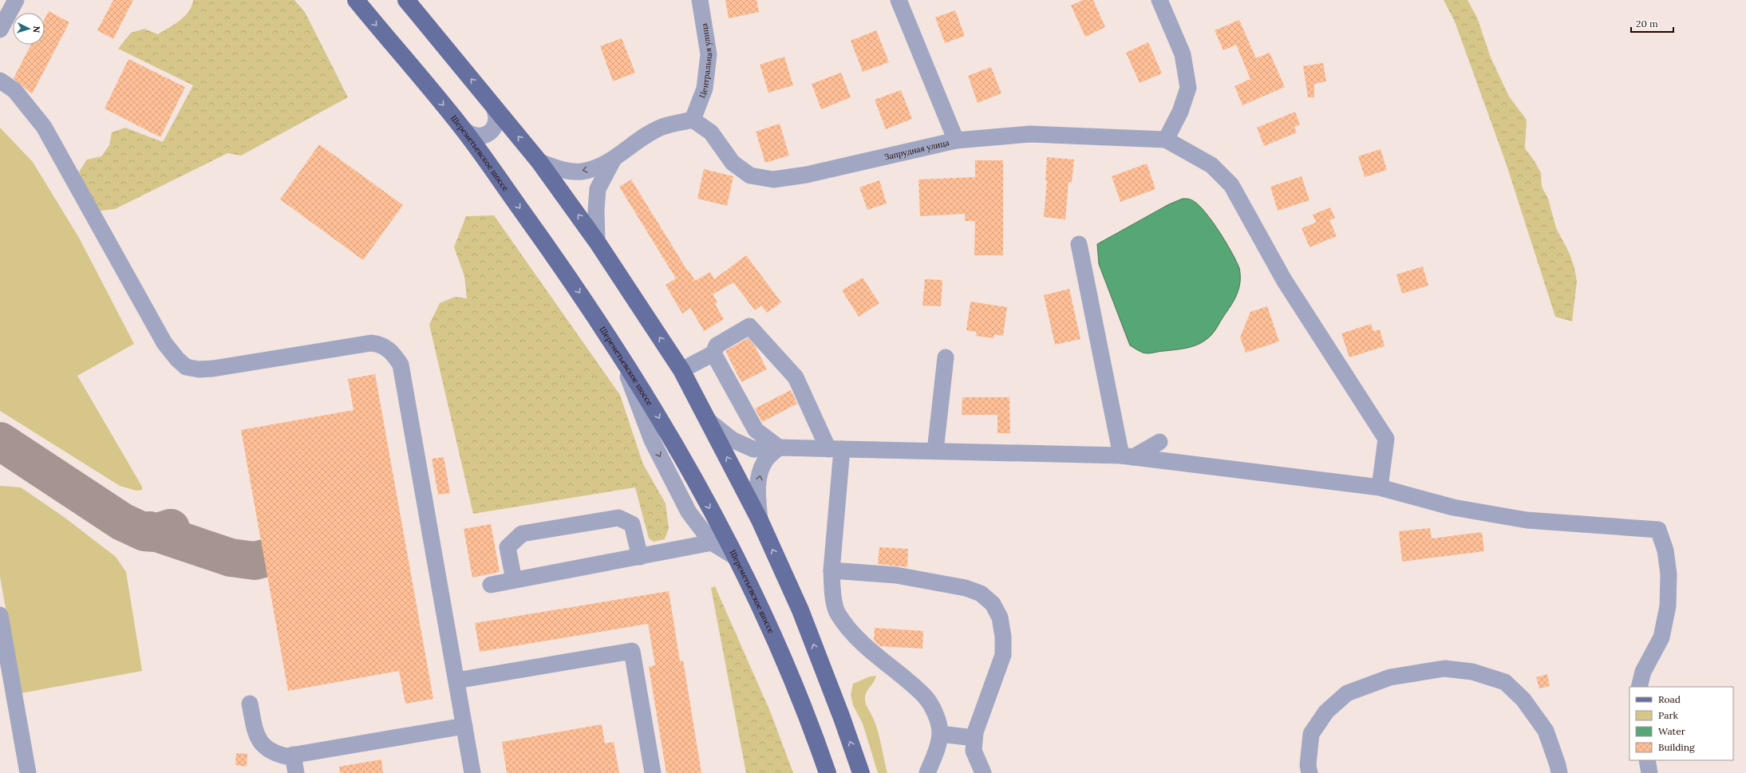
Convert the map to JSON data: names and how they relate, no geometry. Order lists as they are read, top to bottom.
{
  "streets": {
    "main road": ["Шереметьевское шоссе"],
    "street": ["Центральная улица", "Запрудная улица"]
  },
  "crossings": [
    ["Центральная улица", "Запрудная улица"]
  ],
  "legend": [
    "Road",
    "Park",
    "Water",
    "Building"
  ],
  "scale_bar": "20 m",
  "north": "right"
}
